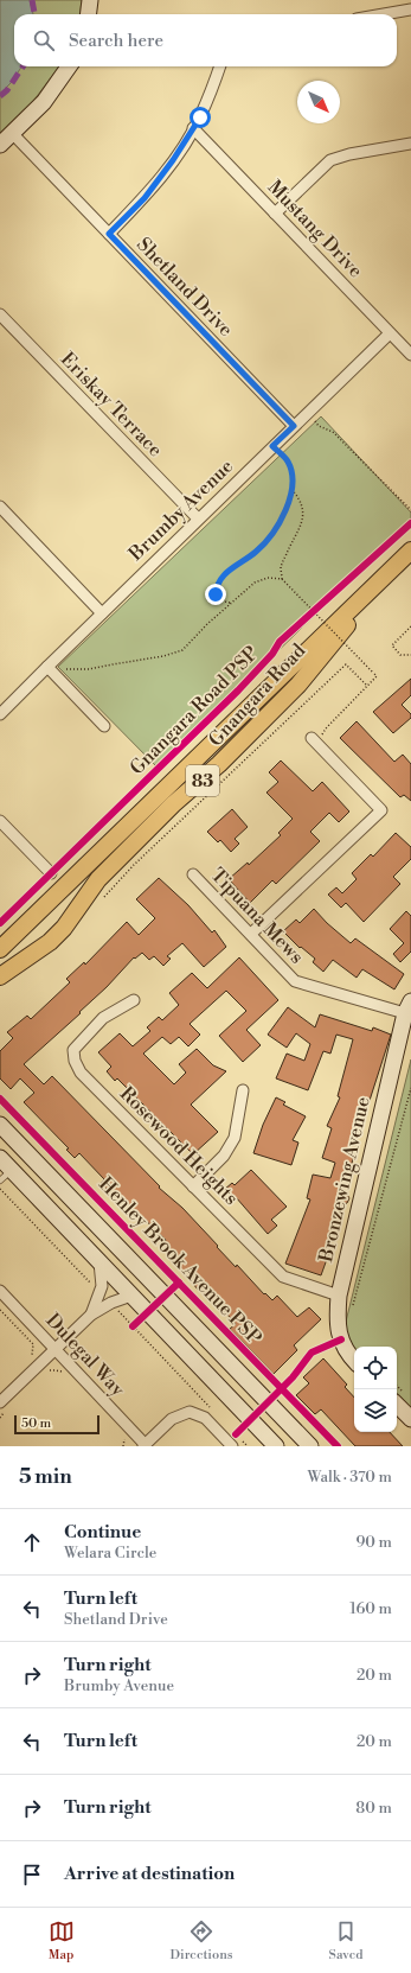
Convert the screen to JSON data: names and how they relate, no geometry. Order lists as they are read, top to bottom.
{
  "streets": {
    "main road": ["Gnangara Road", "83", "Bronzewing Avenue"],
    "street": [
      "Mustang Drive",
      "Shetland Drive",
      "Eriskay Terrace",
      "Brumby Avenue",
      "Tipuana Mews",
      "Rosewood Heights",
      "Dulegal Way"
    ],
    "cycle path": ["Gnangara Road PSP", "Henley Brook Avenue PSP"]
  },
  "crossings": [
    ["Mustang Drive", "Brumby Avenue"],
    ["Shetland Drive", "Brumby Avenue"],
    ["Eriskay Terrace", "Brumby Avenue"],
    ["Tipuana Mews", "Bronzewing Avenue"],
    ["Rosewood Heights", "Bronzewing Avenue"]
  ],
  "scale_bar": "50 m",
  "north": "bottom right",
  "page": {
    "search": "Search here",
    "scale": "50 m",
    "heading": ["5 min", "Walk · 370 m"],
    "list": [
      ["Continue", "Welara Circle", "90 m"],
      ["Turn left", "Shetland Drive", "160 m"],
      ["Turn right", "Brumby Avenue", "20 m"],
      ["Turn left", "20 m"],
      ["Turn right", "80 m"],
      "Arrive at destination"
    ],
    "nav": ["Map", "Directions", "Saved"]
  }
}
